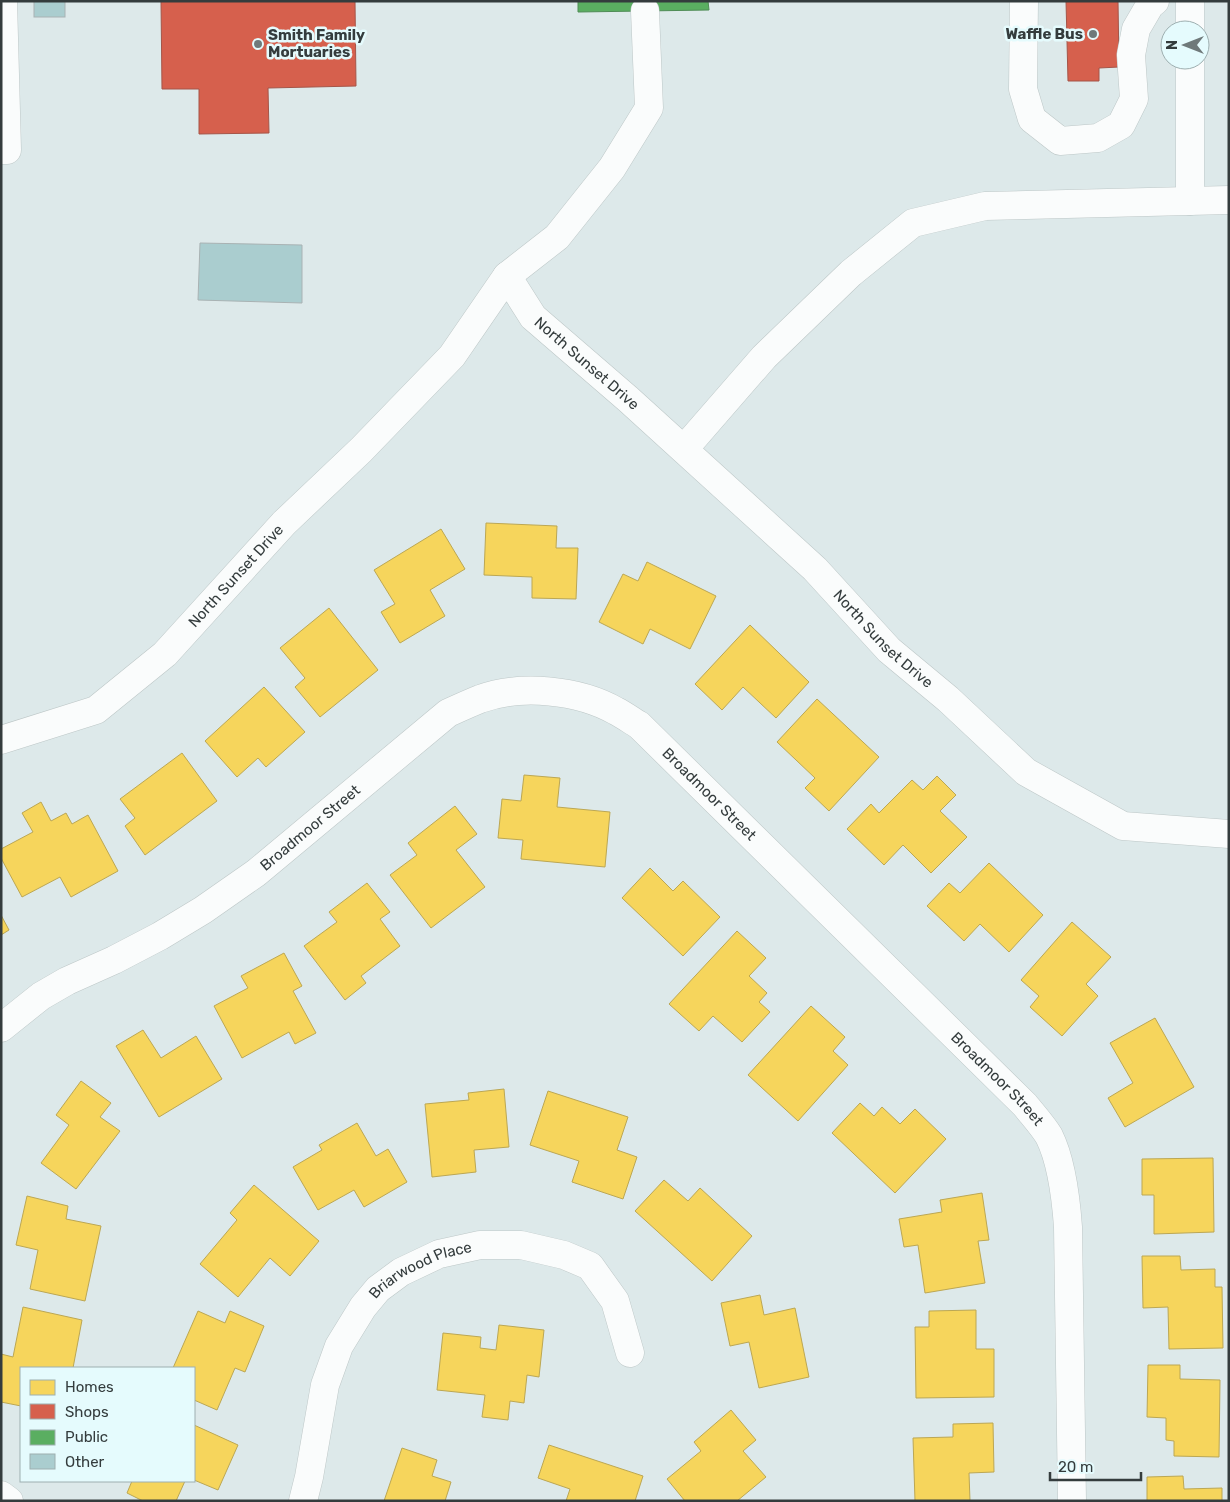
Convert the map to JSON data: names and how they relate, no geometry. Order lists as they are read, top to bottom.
{
  "streets": {
    "street": ["North Sunset Drive", "Broadmoor Street", "Briarwood Place"]
  },
  "places": ["Waffle Bus", "Smith Family Mortuaries"],
  "legend": [
    "Homes",
    "Shops",
    "Public",
    "Other"
  ],
  "scale_bar": "20 m",
  "north": "left"
}
